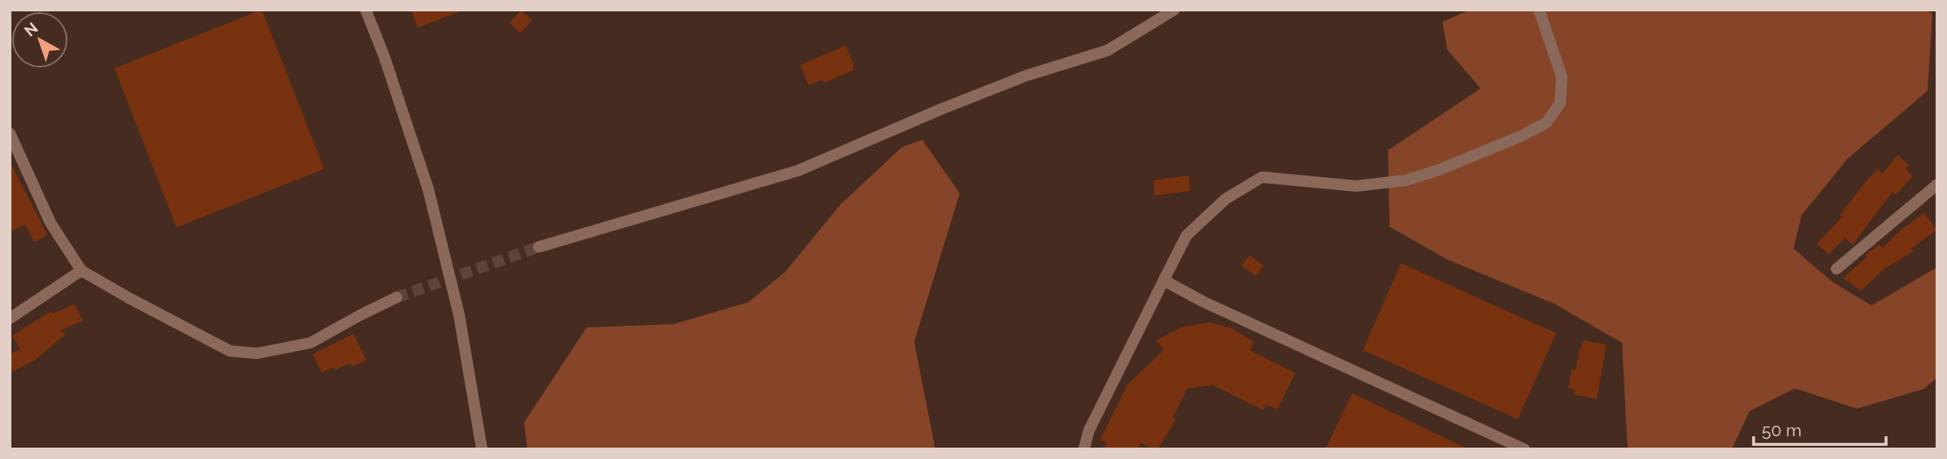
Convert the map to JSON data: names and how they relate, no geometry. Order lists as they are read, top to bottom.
{
  "scale_bar": "50 m",
  "north": "top left"
}
